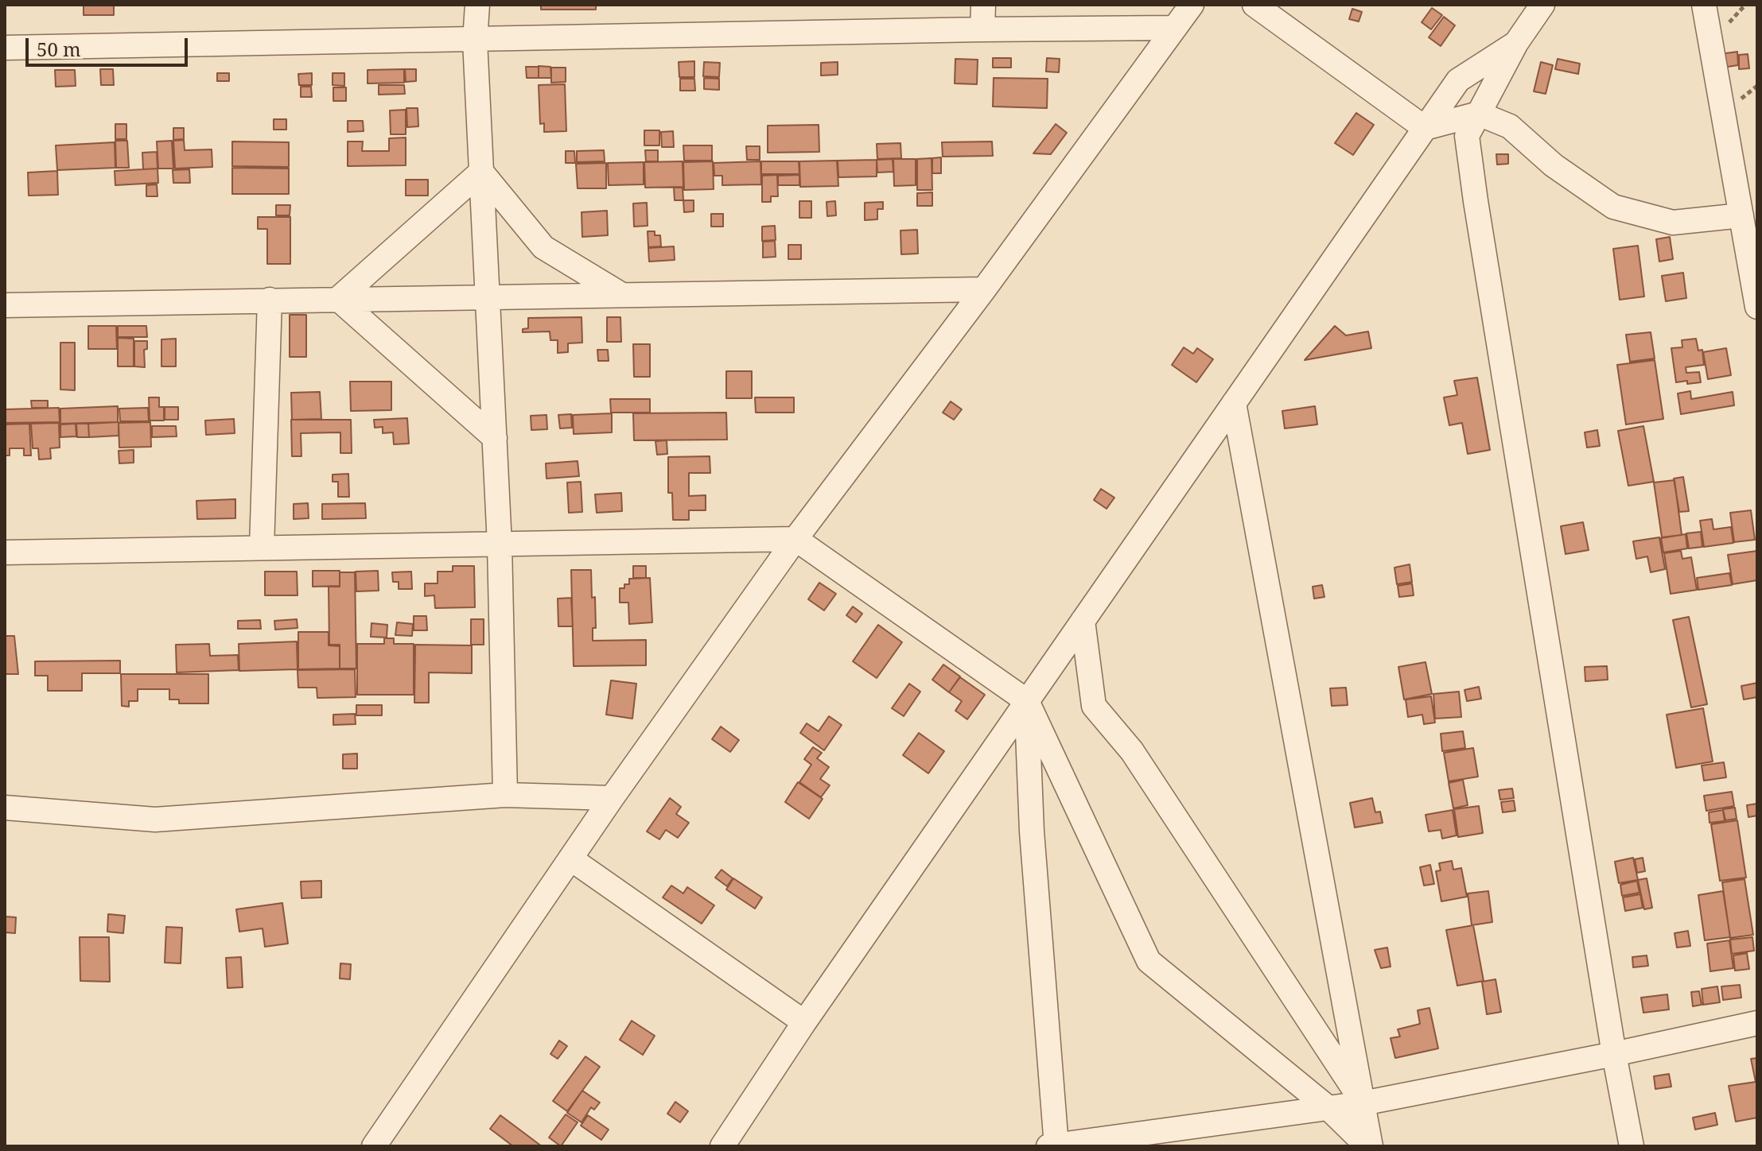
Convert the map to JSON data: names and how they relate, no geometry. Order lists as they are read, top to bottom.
{
  "scale_bar": "50 m"
}
